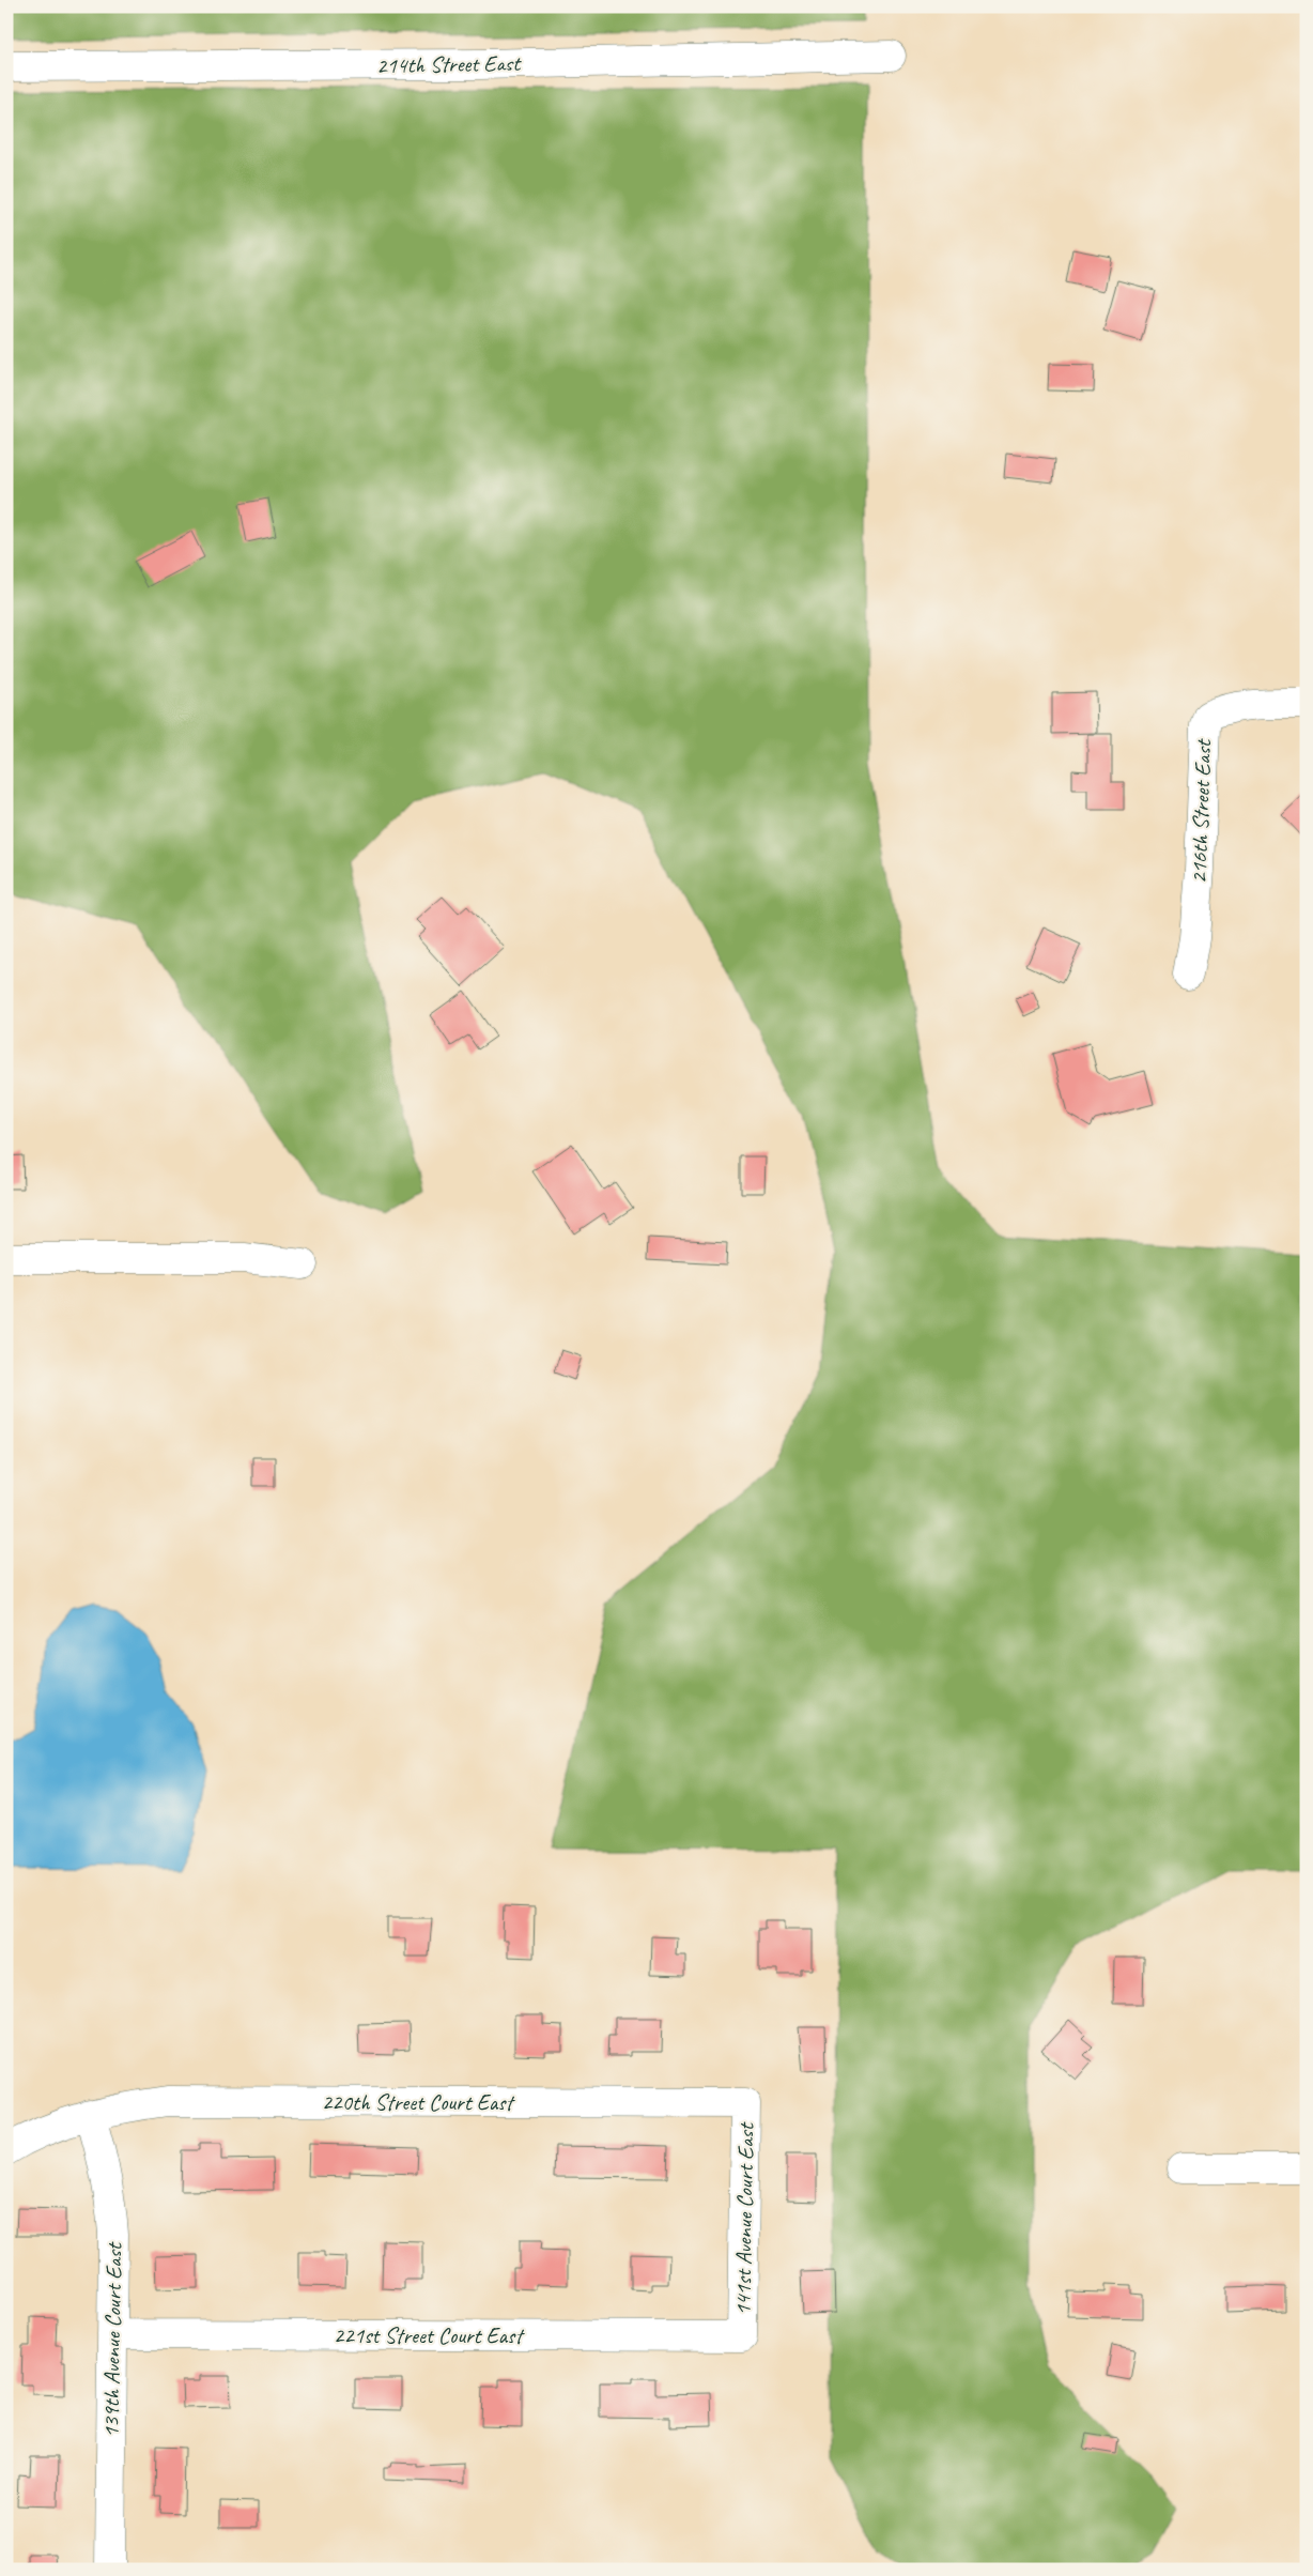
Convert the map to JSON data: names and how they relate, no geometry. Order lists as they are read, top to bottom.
{
  "streets": {
    "street": [
      "214th Street East",
      "216th Street East",
      "220th Street Court East",
      "141st Avenue Court East",
      "221st Street Court East",
      "139th Avenue Court East"
    ]
  },
  "crossings": [
    ["220th Street Court East", "141st Avenue Court East"],
    ["220th Street Court East", "139th Avenue Court East"],
    ["141st Avenue Court East", "221st Street Court East"],
    ["221st Street Court East", "139th Avenue Court East"]
  ]
}
